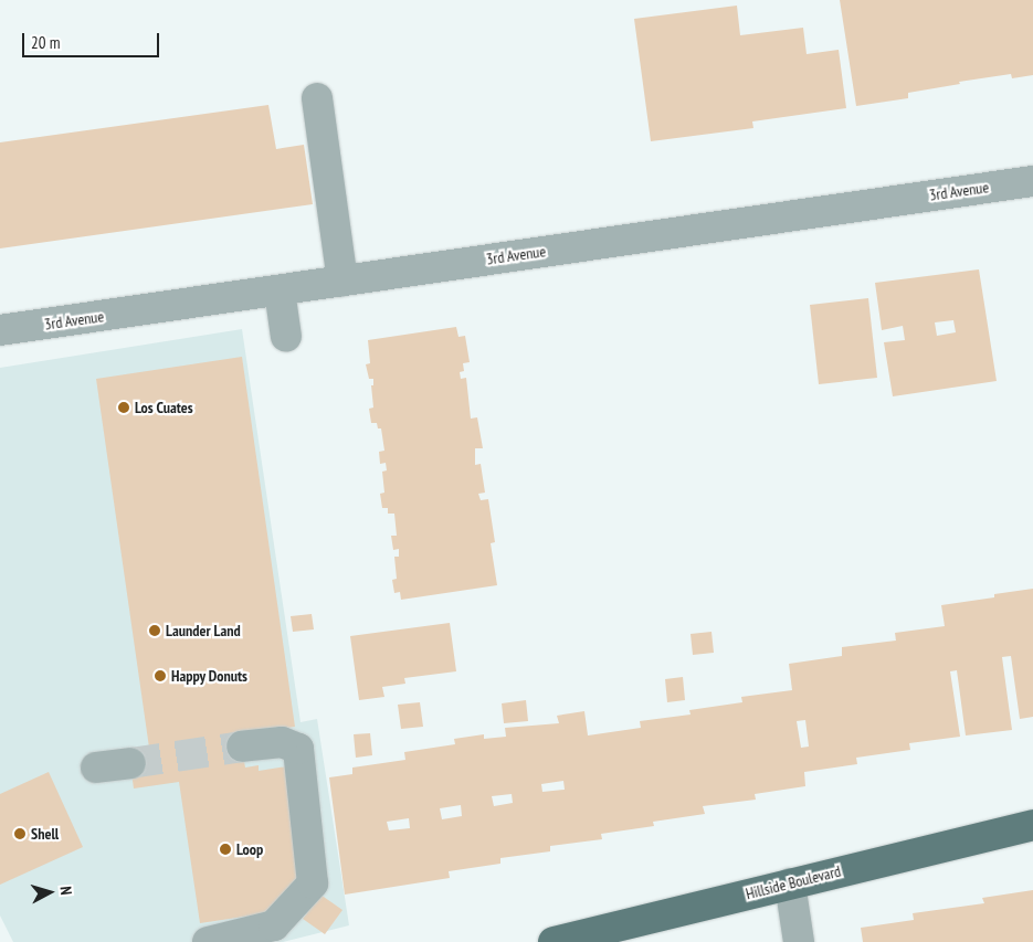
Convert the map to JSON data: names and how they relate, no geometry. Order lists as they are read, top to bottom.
{
  "streets": {
    "main road": ["Hillside Boulevard"],
    "street": ["3rd Avenue"]
  },
  "places": [
    "Los Cuates",
    "Launder Land",
    "Happy Donuts",
    "Shell",
    "Loop"
  ],
  "scale_bar": "20 m",
  "north": "right"
}
